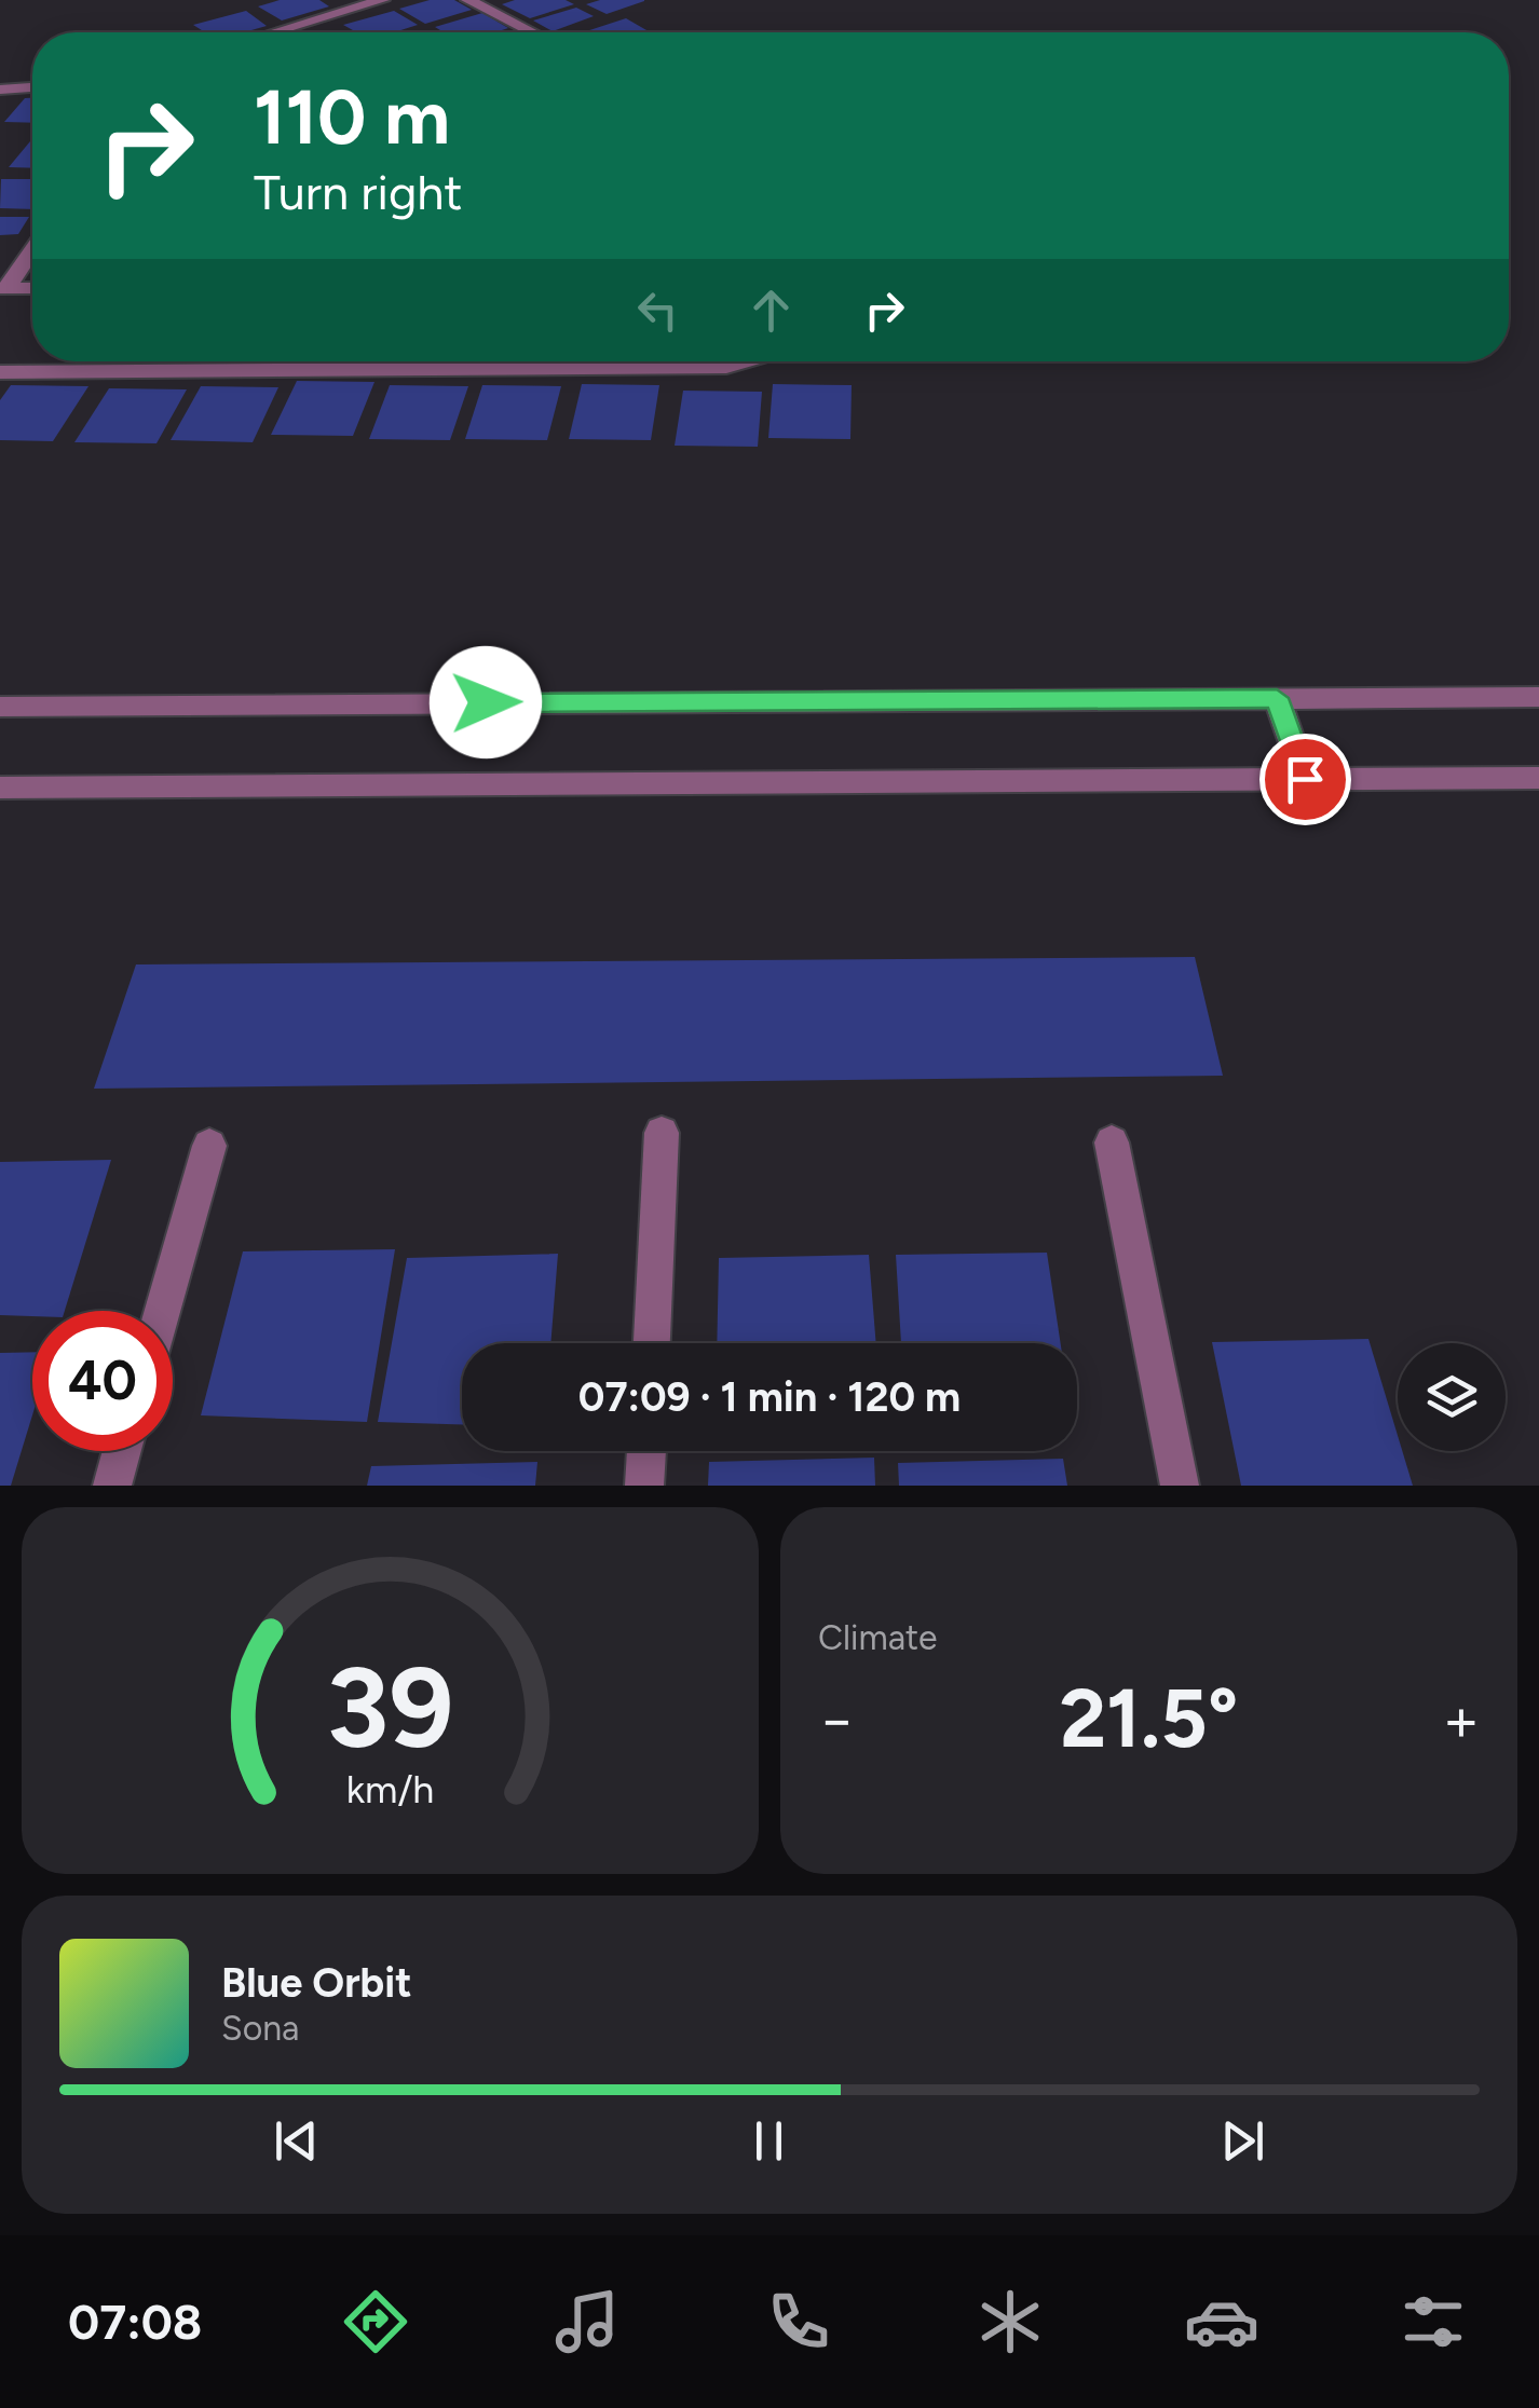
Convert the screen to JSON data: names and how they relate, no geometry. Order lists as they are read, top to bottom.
{
  "page": {
    "turn": ["110 m", "Turn right"],
    "limit": "40",
    "trip": "07:09 · 1 min · 120 m",
    "tile": "Climate",
    "heat": ["−", "21.5°", "+"],
    "song": ["Blue Orbit", "Sona"],
    "tabs": "07:08",
    "gauge": ["39", "km/h"]
  }
}
